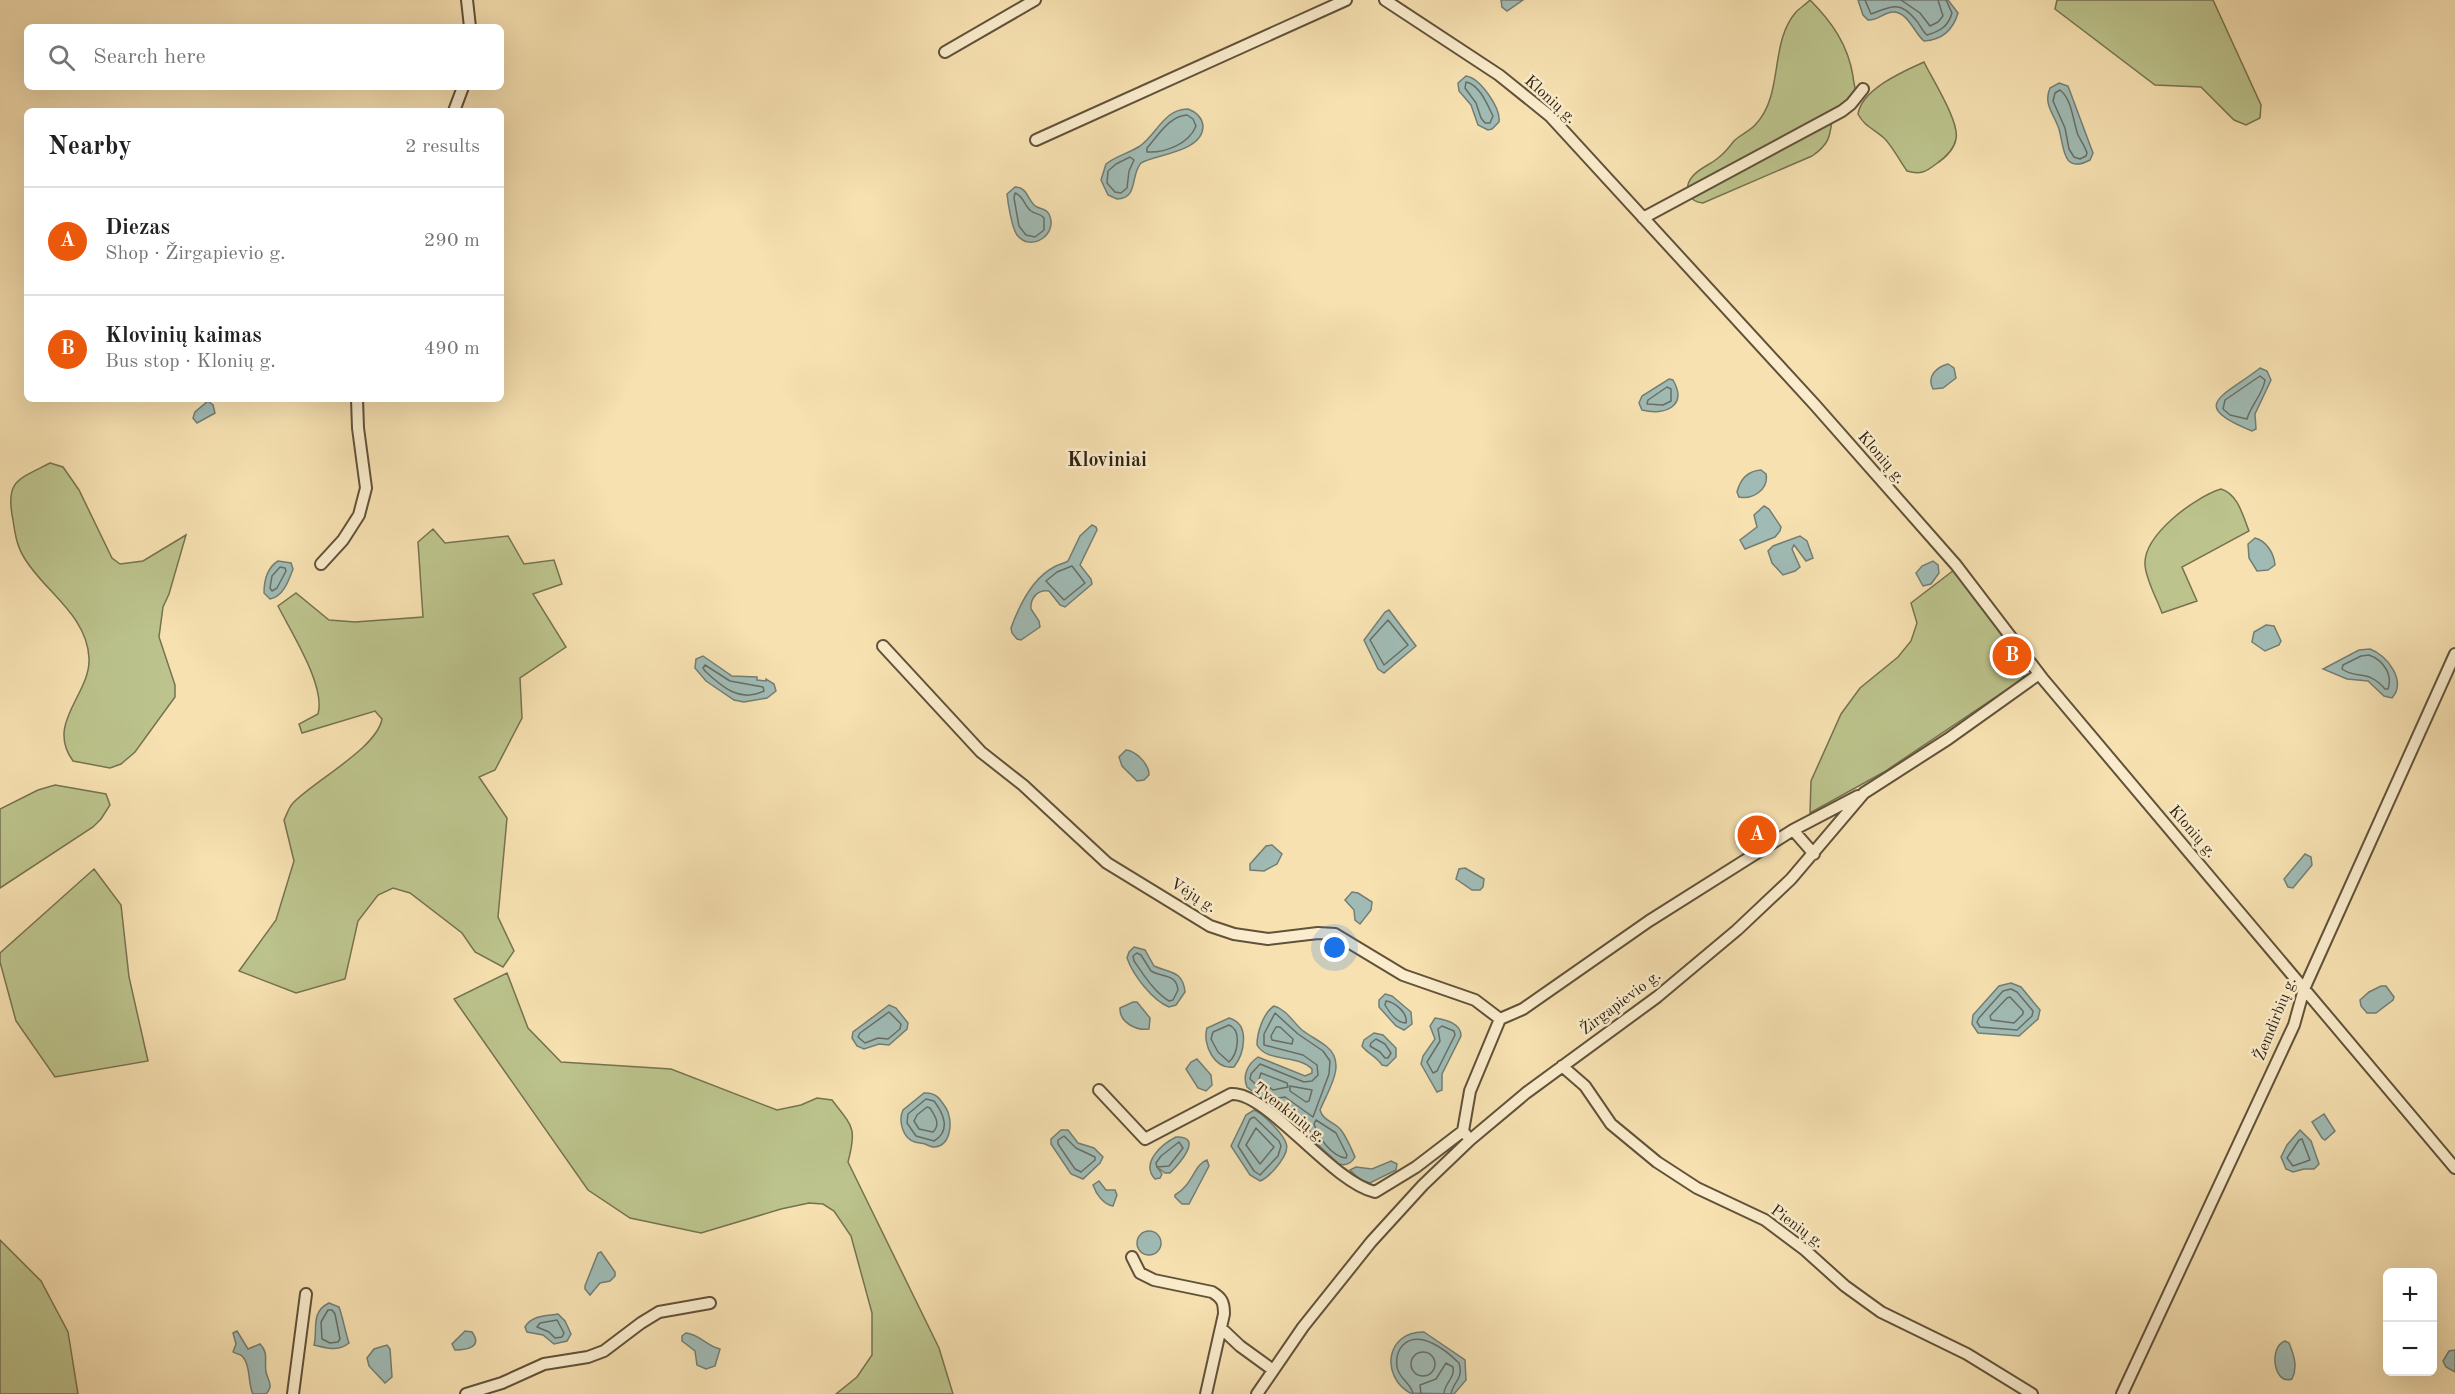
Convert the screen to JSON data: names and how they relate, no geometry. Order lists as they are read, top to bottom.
{
  "streets": {
    "street": [
      "Klonių g.",
      "Vėjų g.",
      "Žirgapievio g.",
      "Žemdirbių g.",
      "Tvenkinių g.",
      "Pienių g."
    ]
  },
  "crossings": [
    ["Klonių g.", "Žirgapievio g."],
    ["Klonių g.", "Žemdirbių g."],
    ["Žirgapievio g.", "Tvenkinių g."],
    ["Žirgapievio g.", "Pienių g."]
  ],
  "districts": ["Kloviniai"],
  "page": {
    "search": "Search here",
    "heading": ["Nearby", "2 results"],
    "list": [
      {
        "mark": "A",
        "name": "Diezas",
        "note": "Shop · Žirgapievio g.",
        "value": "290 m"
      },
      {
        "mark": "B",
        "name": "Klovinių kaimas",
        "note": "Bus stop · Klonių g.",
        "value": "490 m"
      }
    ],
    "pins": ["B", "A"],
    "map_buttons": ["+", "−"]
  }
}
